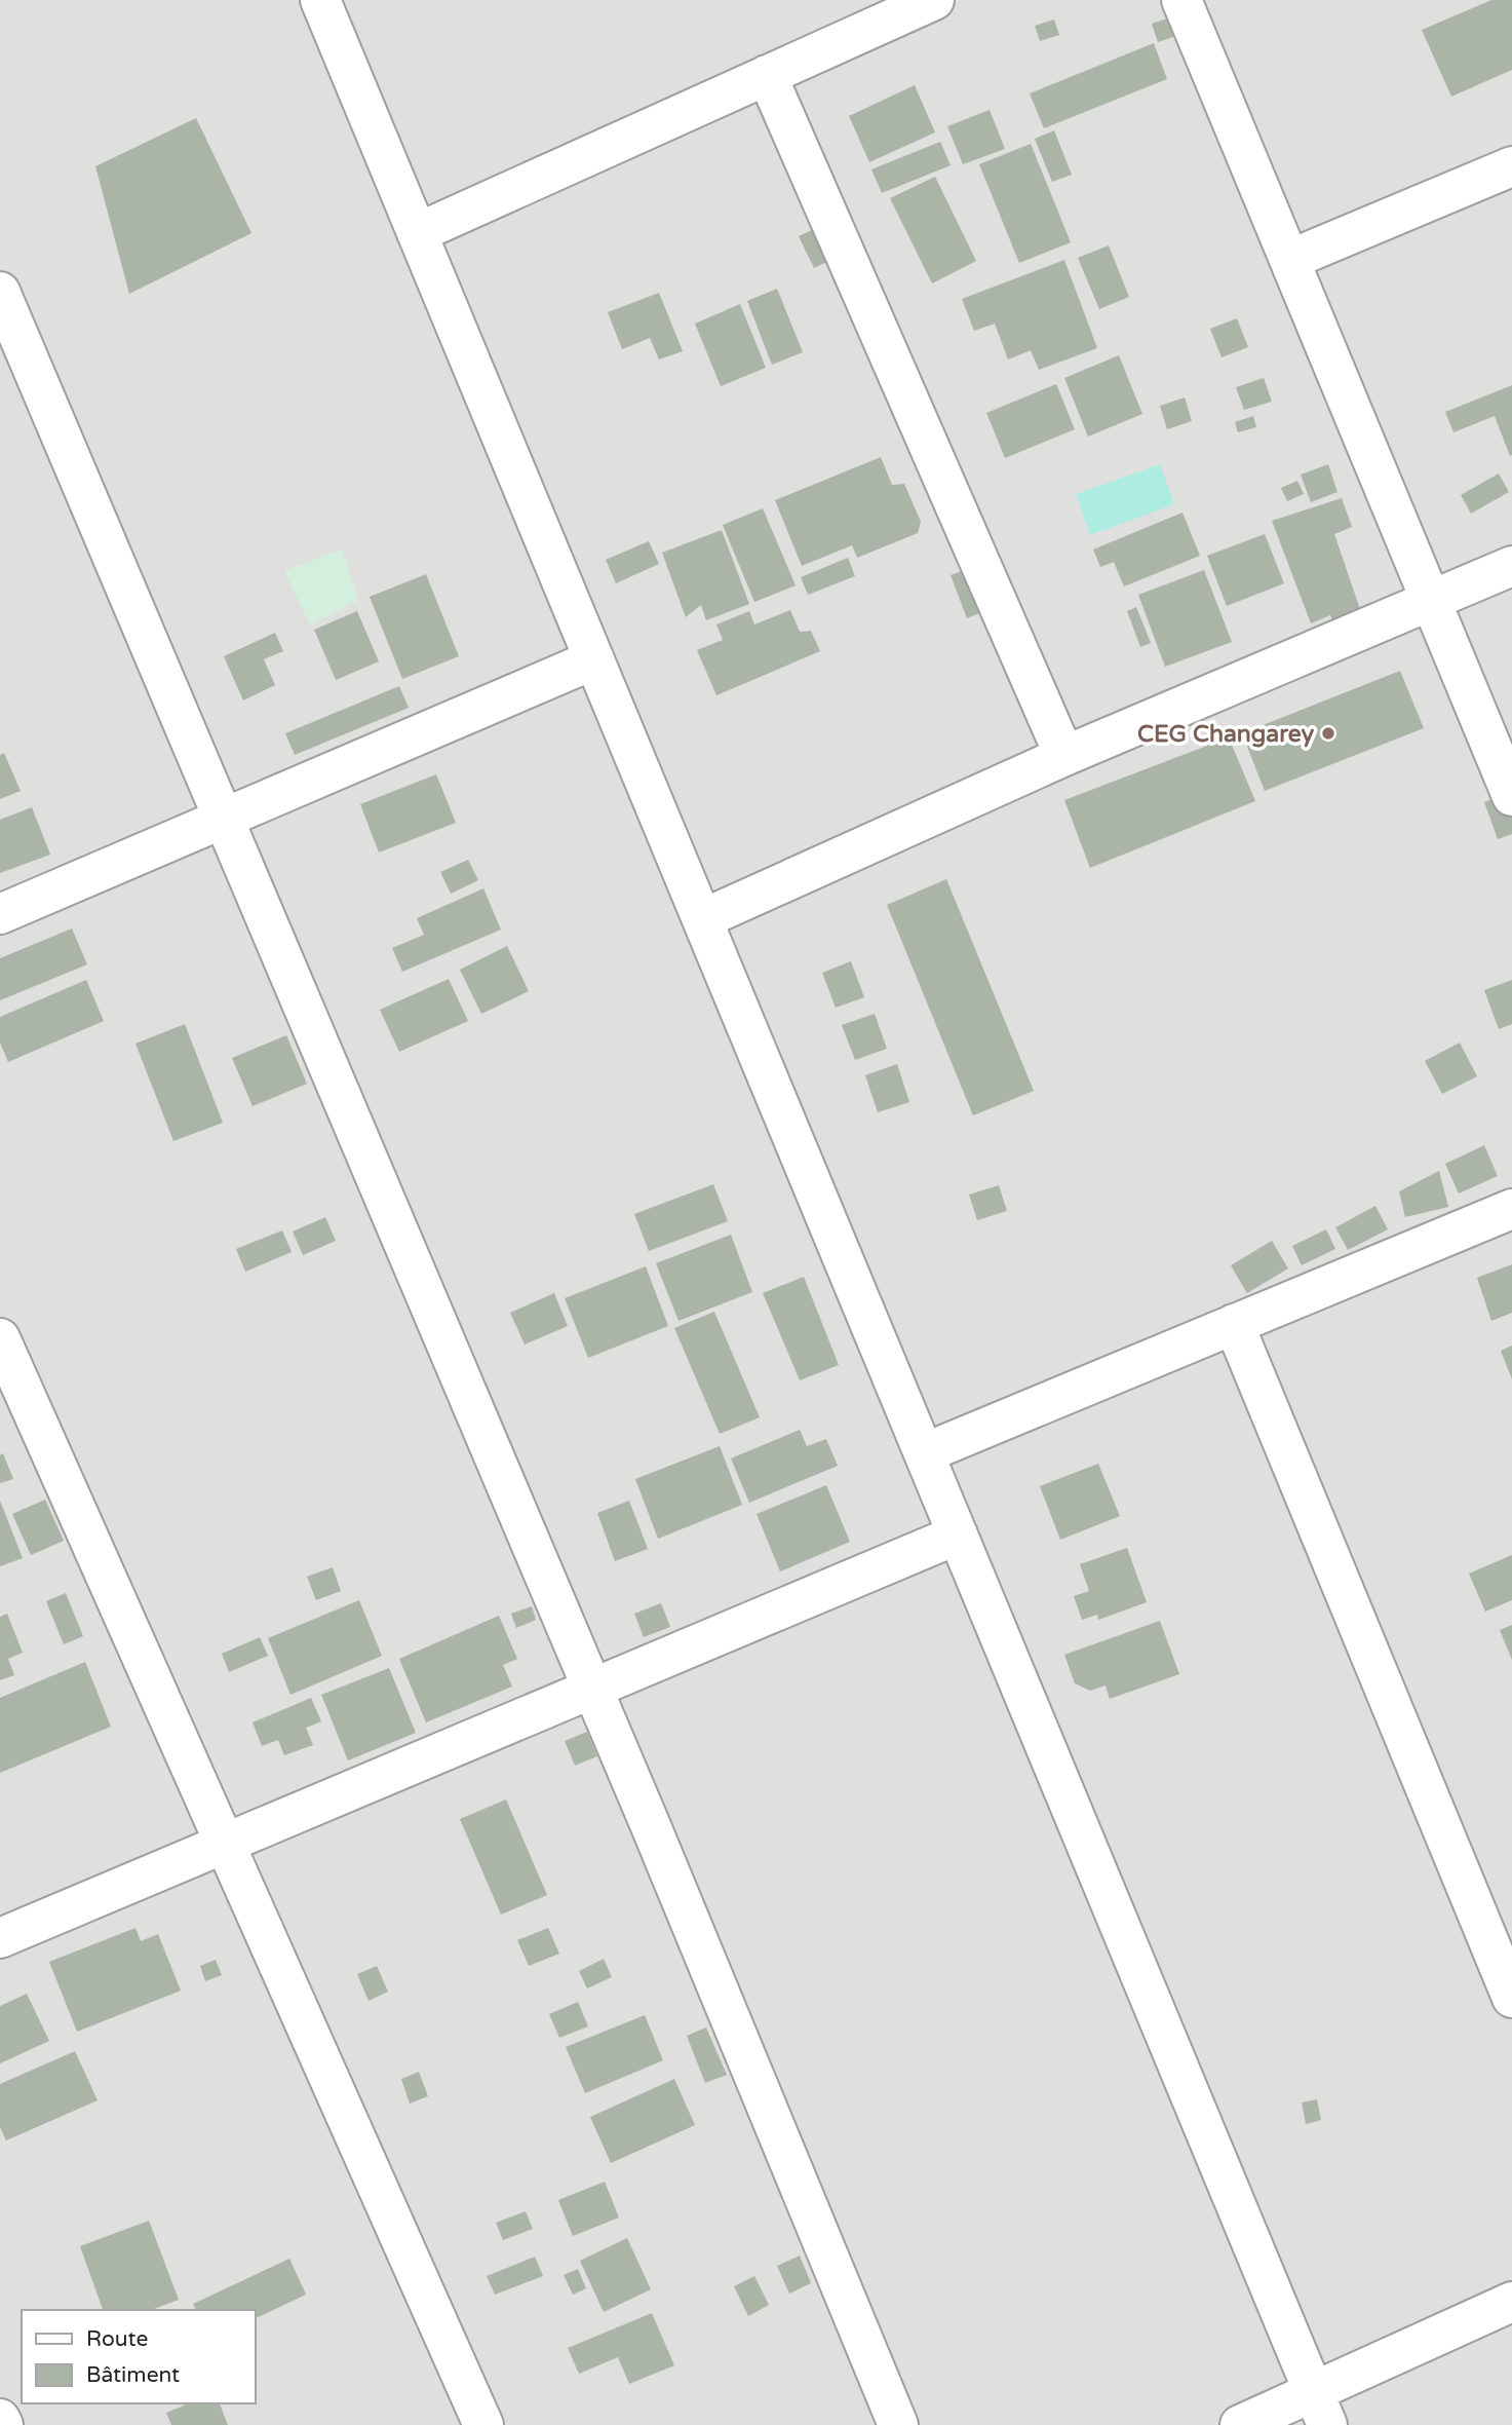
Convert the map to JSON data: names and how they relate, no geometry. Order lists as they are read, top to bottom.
{
  "places": ["CEG Changarey"],
  "legend": ["Route", "Bâtiment"]
}
